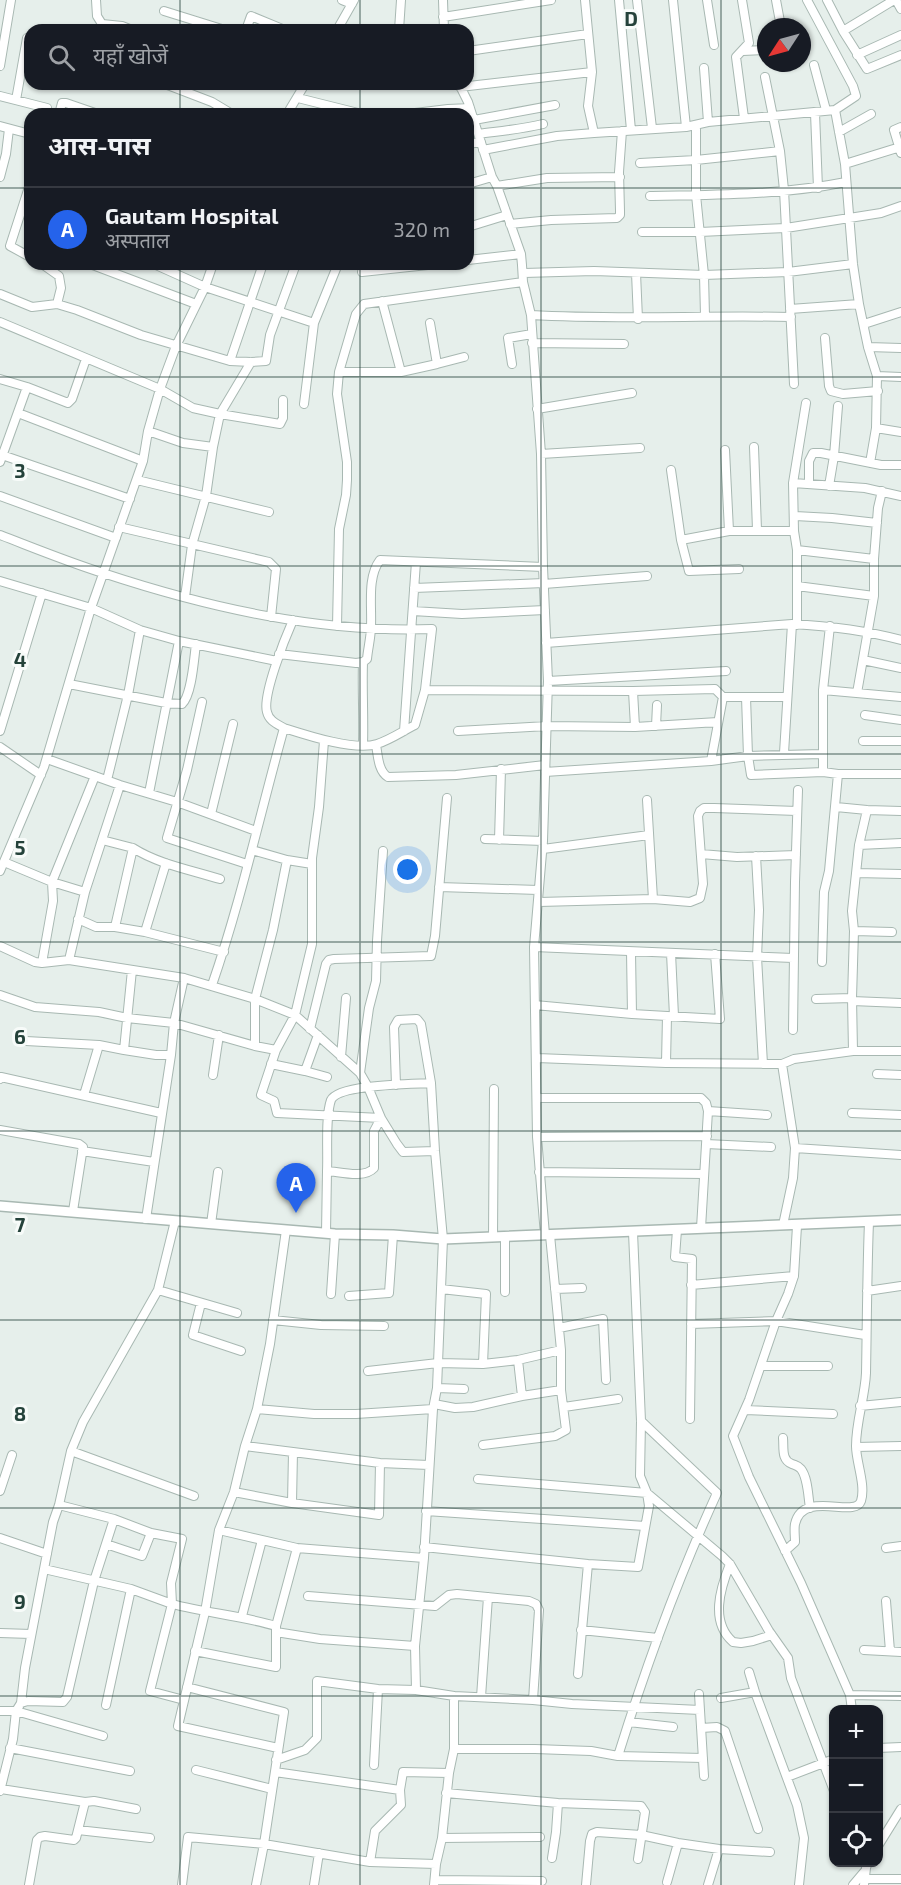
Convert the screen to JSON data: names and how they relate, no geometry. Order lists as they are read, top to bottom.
{
  "north": "bottom left",
  "page": {
    "search": "यहाँ खोजें",
    "heading": "आस-पास",
    "list": [
      {
        "mark": "A",
        "name": "Gautam Hospital",
        "note": "अस्पताल",
        "value": "320 m"
      }
    ],
    "pins": "A",
    "map_buttons": ["+", "−"]
  },
  "grid": {
    "columns": ["D"],
    "rows": [
      "3",
      "4",
      "5",
      "6",
      "7",
      "8",
      "9"
    ]
  }
}
